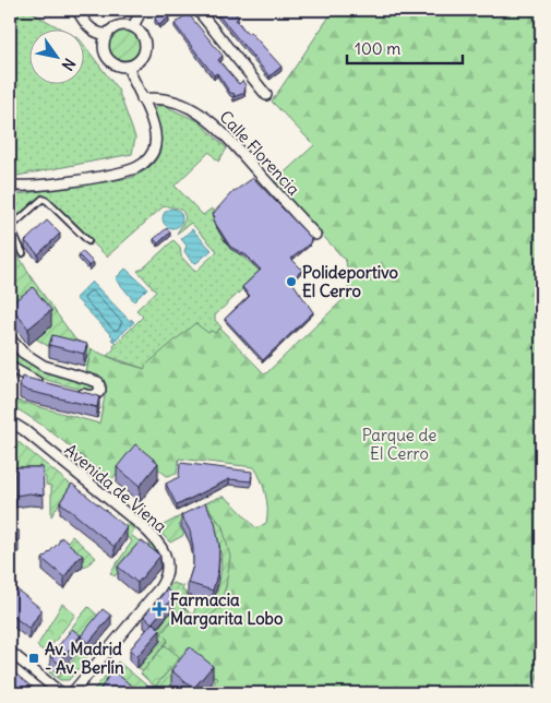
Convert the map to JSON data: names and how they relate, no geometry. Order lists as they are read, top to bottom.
{
  "streets": {
    "street": ["Calle Florencia", "Avenida de Viena"]
  },
  "parks": ["Parque de El Cerro"],
  "places": {
    "other": ["Polideportivo El Cerro"],
    "health": ["Farmacia Margarita Lobo"],
    "transit": ["Av. Madrid - Av. Berlín"]
  },
  "scale_bar": "100 m",
  "north": "bottom right"
}
